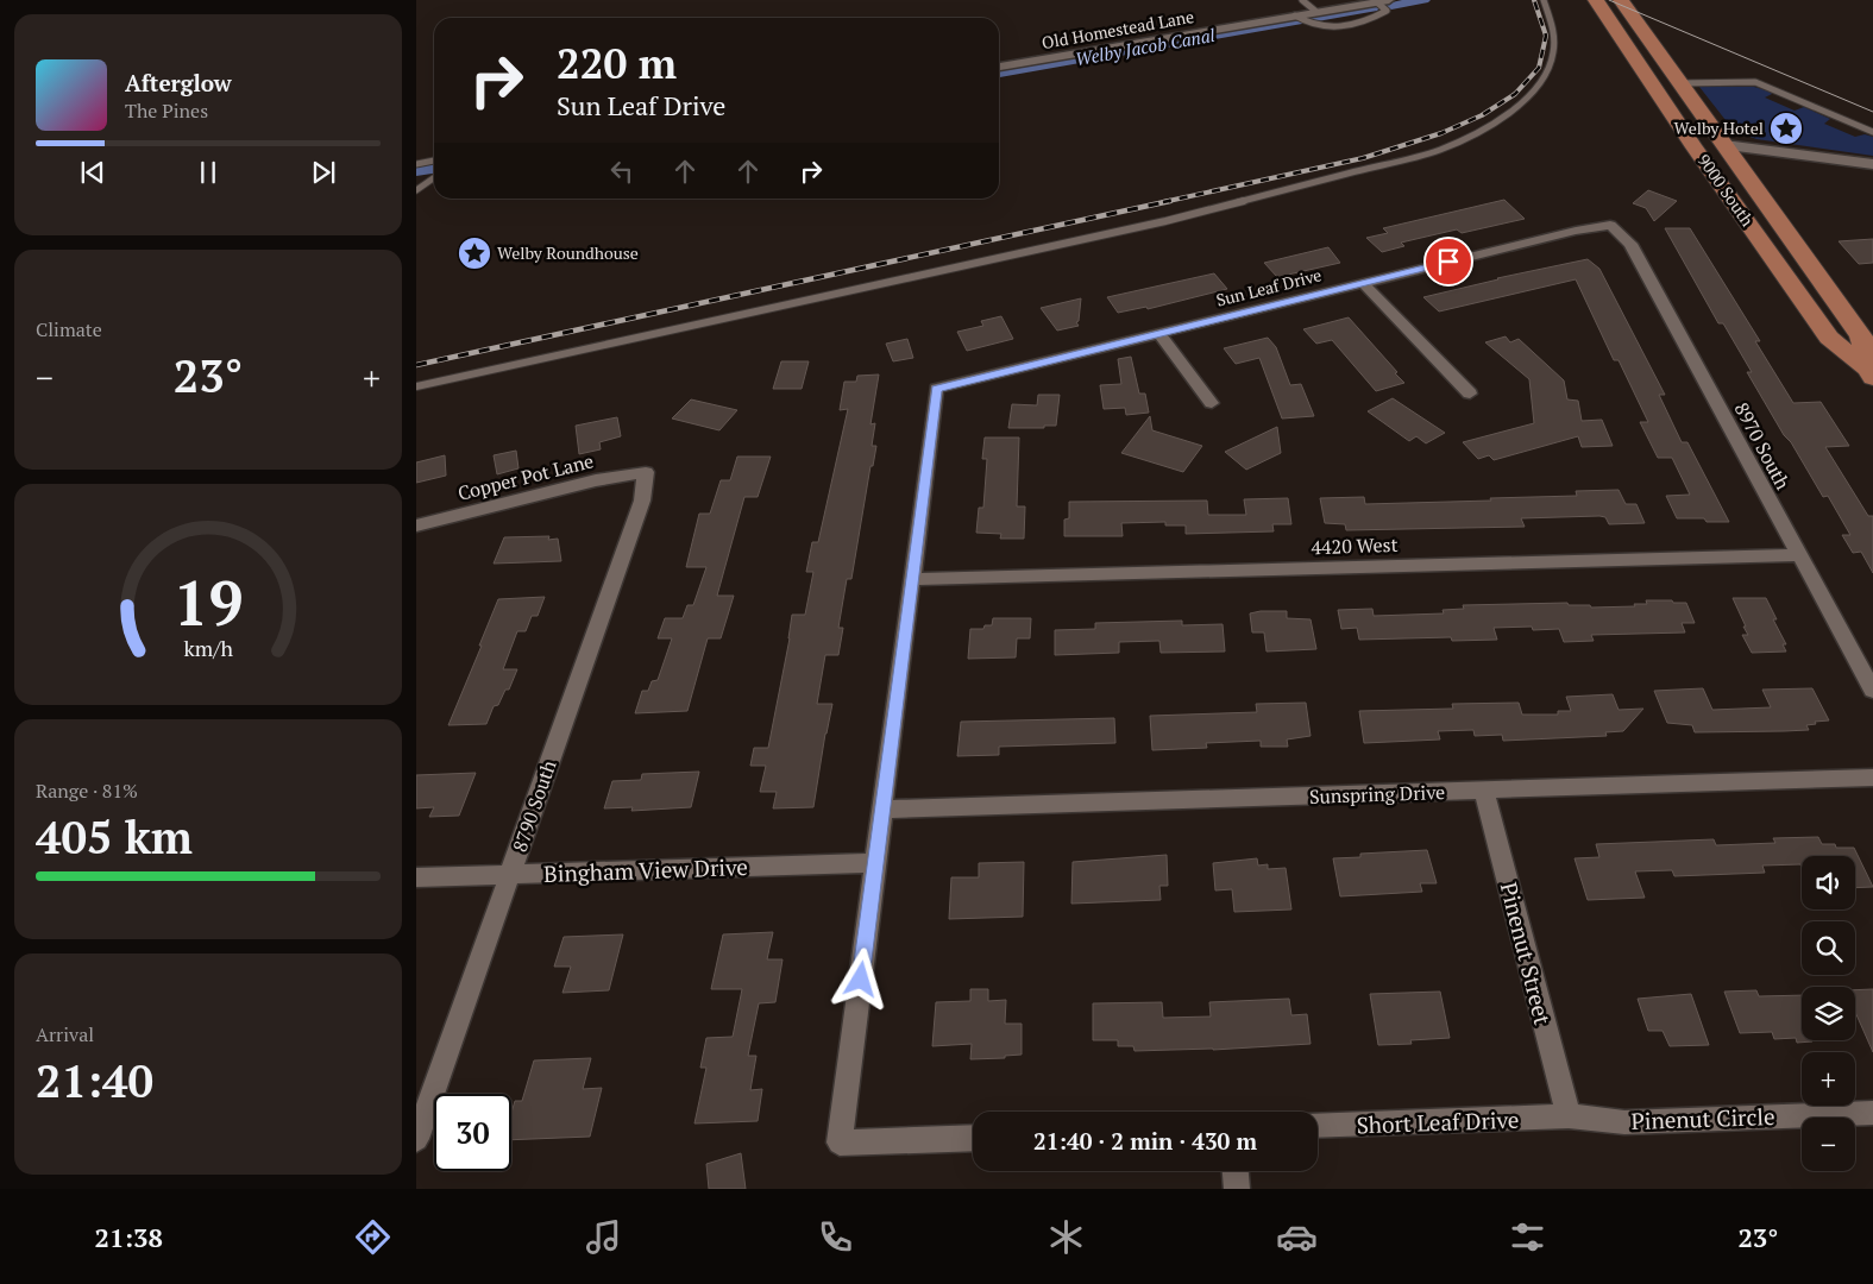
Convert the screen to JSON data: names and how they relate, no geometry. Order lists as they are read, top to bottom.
{
  "streets": {
    "main road": ["9000 South"],
    "street": [
      "Old Homestead Lane",
      "Sun Leaf Drive",
      "8970 South",
      "Copper Pot Lane",
      "4420 West",
      "Sunspring Drive",
      "8790 South",
      "Bingham View Drive",
      "Pinenut Street",
      "Pinenut Circle",
      "Short Leaf Drive"
    ]
  },
  "crossings": [
    ["Sun Leaf Drive", "8970 South"],
    ["Sun Leaf Drive", "4420 West"],
    ["8970 South", "4420 West"],
    ["Copper Pot Lane", "8790 South"],
    ["Sunspring Drive", "Pinenut Street"],
    ["8790 South", "Bingham View Drive"],
    ["Pinenut Street", "Pinenut Circle"],
    ["Pinenut Street", "Short Leaf Drive"],
    ["Pinenut Circle", "Short Leaf Drive"]
  ],
  "water": ["Welby Jacob Canal"],
  "places": {
    "place": ["Welby Hotel", "Welby Roundhouse"]
  },
  "page": {
    "turn": ["220 m", "Sun Leaf Drive"],
    "song": ["Afterglow", "The Pines"],
    "tile": [
      "Climate",
      ["Range · 81%", "405 km"],
      ["Arrival", "21:40"]
    ],
    "heat": ["−", "23°", "+"],
    "map_buttons": ["+", "−"],
    "limit": "30",
    "trip": "21:40 · 2 min · 430 m",
    "tabs": ["21:38", "23°"],
    "gauge": ["19", "km/h"]
  }
}
